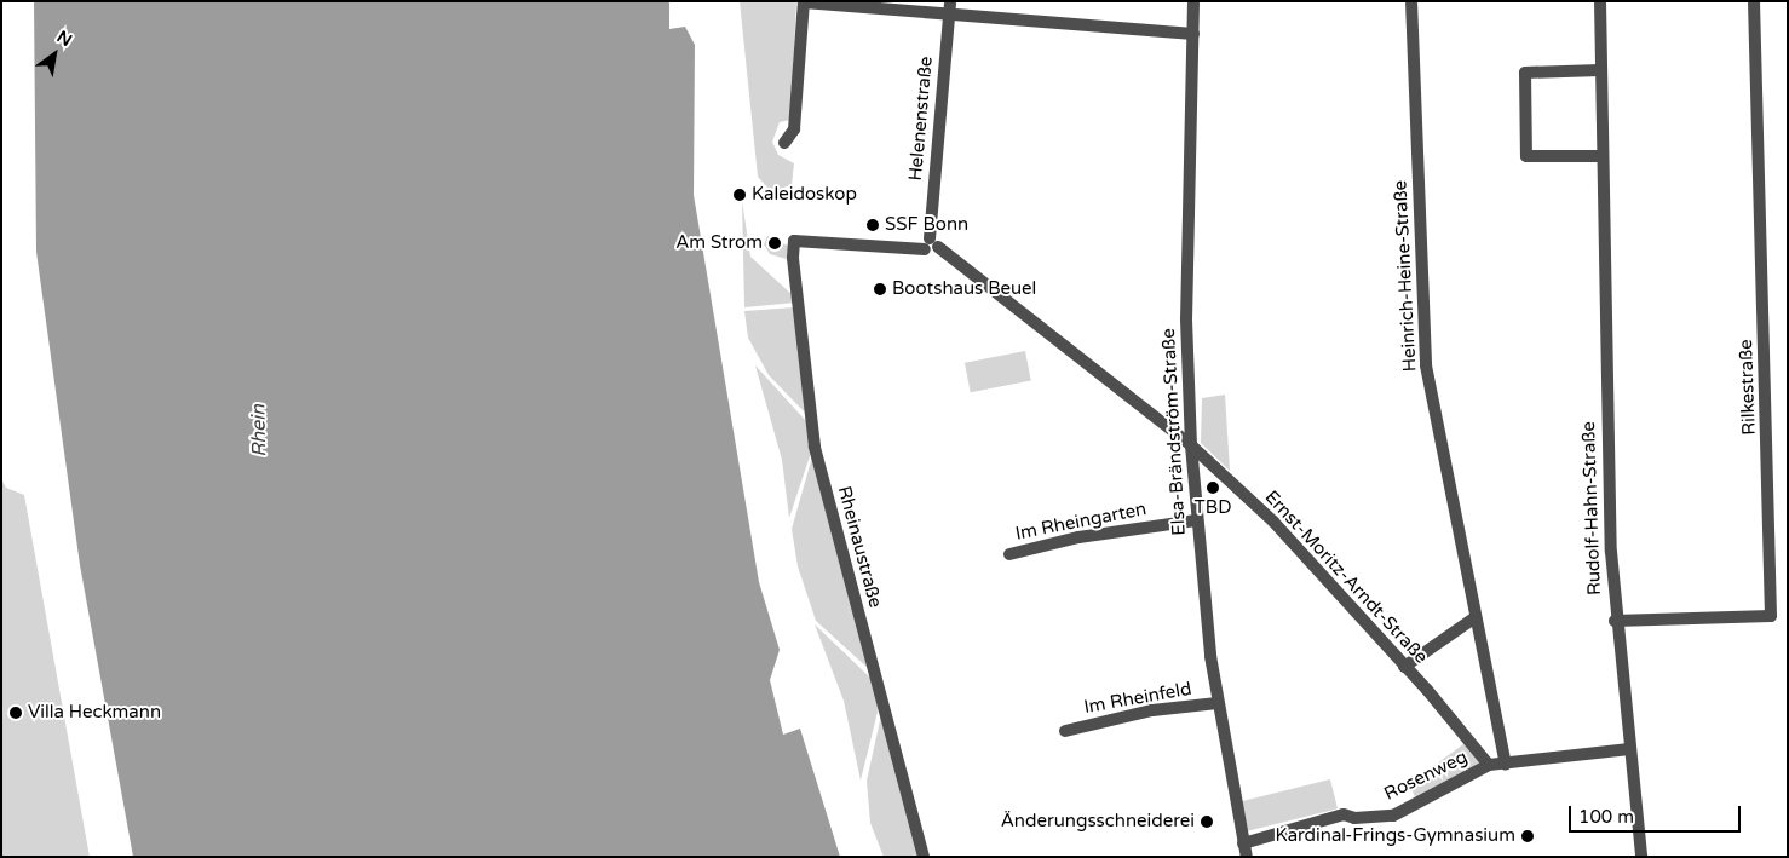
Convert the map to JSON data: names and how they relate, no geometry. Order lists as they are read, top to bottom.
{
  "streets": {
    "street": [
      "Helenenstraße",
      "Heinrich-Heine-Straße",
      "Rilkestraße",
      "Elsa-Brändström-Straße",
      "Rudolf-Hahn-Straße",
      "Im Rheingarten",
      "Rheinaustraße",
      "Ernst-Moritz-Arndt-Straße",
      "Im Rheinfeld",
      "Rosenweg"
    ]
  },
  "crossings": [
    ["Helenenstraße", "Rheinaustraße"],
    ["Helenenstraße", "Ernst-Moritz-Arndt-Straße"],
    ["Heinrich-Heine-Straße", "Rosenweg"],
    ["Rilkestraße", "Rudolf-Hahn-Straße"],
    ["Elsa-Brändström-Straße", "Im Rheingarten"],
    ["Elsa-Brändström-Straße", "Ernst-Moritz-Arndt-Straße"],
    ["Elsa-Brändström-Straße", "Im Rheinfeld"],
    ["Elsa-Brändström-Straße", "Rosenweg"],
    ["Rudolf-Hahn-Straße", "Rosenweg"],
    ["Rheinaustraße", "Ernst-Moritz-Arndt-Straße"],
    ["Ernst-Moritz-Arndt-Straße", "Rosenweg"]
  ],
  "water": ["Rhein"],
  "places": [
    "Kaleidoskop",
    "SSF Bonn",
    "Am Strom",
    "Bootshaus Beuel",
    "TBD",
    "Villa Heckmann",
    "Änderungsschneiderei",
    "Kardinal-Frings-Gymnasium"
  ],
  "scale_bar": "100 m",
  "north": "top right"
}
